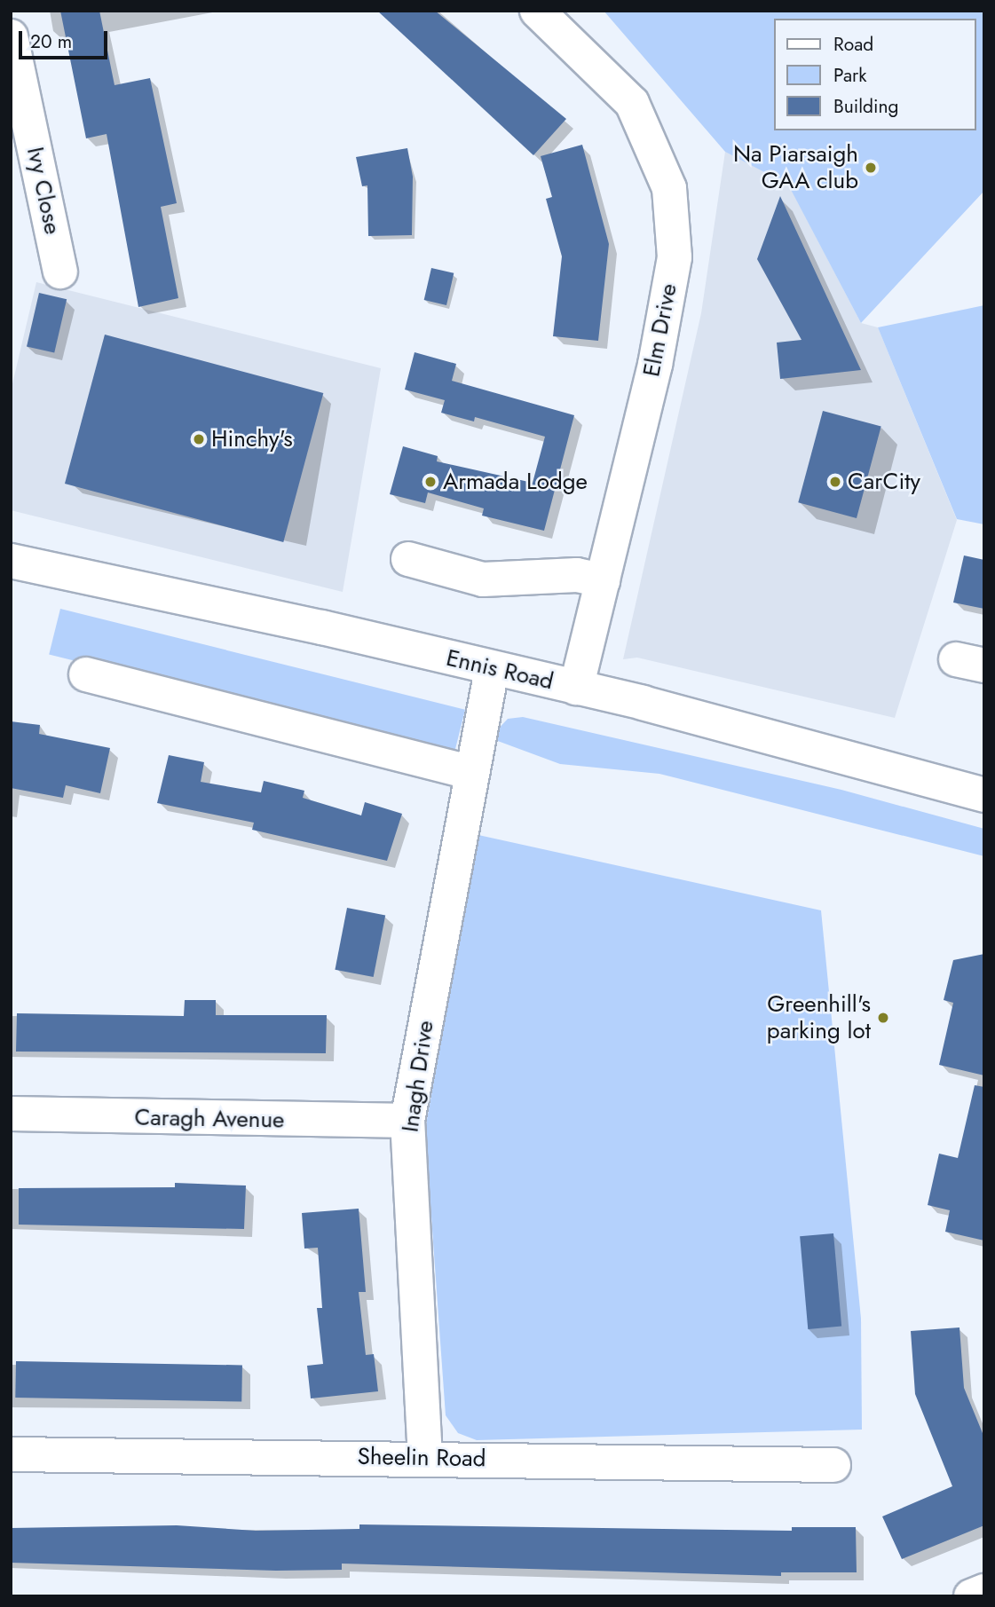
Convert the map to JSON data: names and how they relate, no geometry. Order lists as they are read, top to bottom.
{
  "streets": {
    "street": [
      "Ivy Close",
      "Elm Drive",
      "Ennis Road",
      "Inagh Drive",
      "Caragh Avenue",
      "Sheelin Road"
    ]
  },
  "crossings": [
    ["Elm Drive", "Ennis Road"],
    ["Ennis Road", "Inagh Drive"],
    ["Inagh Drive", "Caragh Avenue"],
    ["Inagh Drive", "Sheelin Road"]
  ],
  "places": [
    "Na Piarsaigh GAA club",
    "Hinchy's",
    "Armada Lodge",
    "CarCity",
    "Greenhill's parking lot"
  ],
  "legend": ["Road", "Park", "Building"],
  "scale_bar": "20 m"
}
